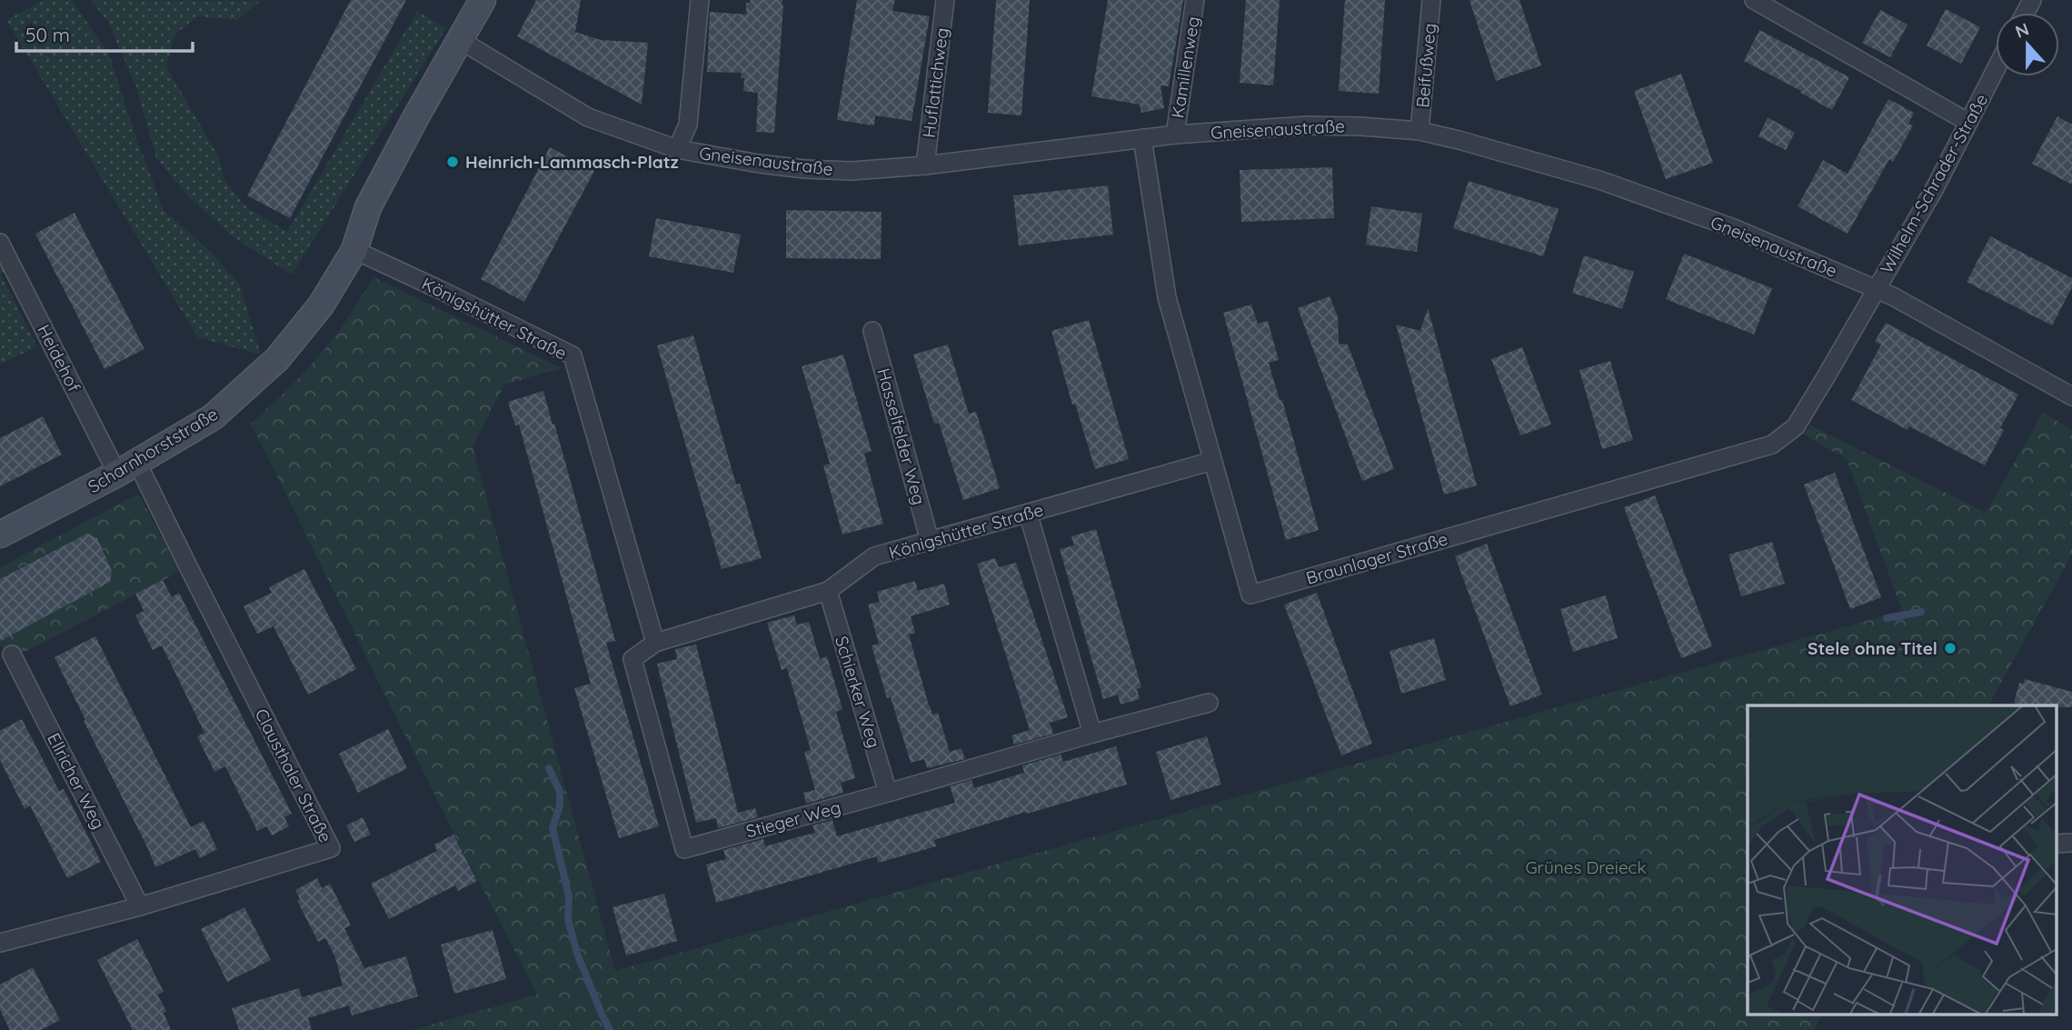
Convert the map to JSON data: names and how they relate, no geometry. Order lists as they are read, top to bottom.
{
  "streets": {
    "street": [
      "Beifußweg",
      "Kamillenweg",
      "Huflattichweg",
      "Gneisenaustraße",
      "Wilhelm-Schrader-Straße",
      "Königshütter Straße",
      "Heidehof",
      "Hasselfelder Weg",
      "Scharnhorststraße",
      "Braunlager Straße",
      "Schierker Weg",
      "Clausthaler Straße",
      "Ellricher Weg",
      "Stieger Weg"
    ]
  },
  "crossings": [
    ["Beifußweg", "Gneisenaustraße"],
    ["Kamillenweg", "Gneisenaustraße"],
    ["Huflattichweg", "Gneisenaustraße"],
    ["Gneisenaustraße", "Wilhelm-Schrader-Straße"],
    ["Gneisenaustraße", "Braunlager Straße"],
    ["Wilhelm-Schrader-Straße", "Braunlager Straße"],
    ["Königshütter Straße", "Hasselfelder Weg"],
    ["Königshütter Straße", "Scharnhorststraße"],
    ["Königshütter Straße", "Braunlager Straße"],
    ["Königshütter Straße", "Schierker Weg"],
    ["Königshütter Straße", "Stieger Weg"],
    ["Heidehof", "Scharnhorststraße"],
    ["Heidehof", "Clausthaler Straße"],
    ["Scharnhorststraße", "Clausthaler Straße"],
    ["Schierker Weg", "Stieger Weg"],
    ["Clausthaler Straße", "Ellricher Weg"]
  ],
  "parks": ["Grünes Dreieck"],
  "places": ["Heinrich-Lammasch-Platz", "Stele ohne Titel"],
  "scale_bar": "50 m",
  "north": "top"
}
